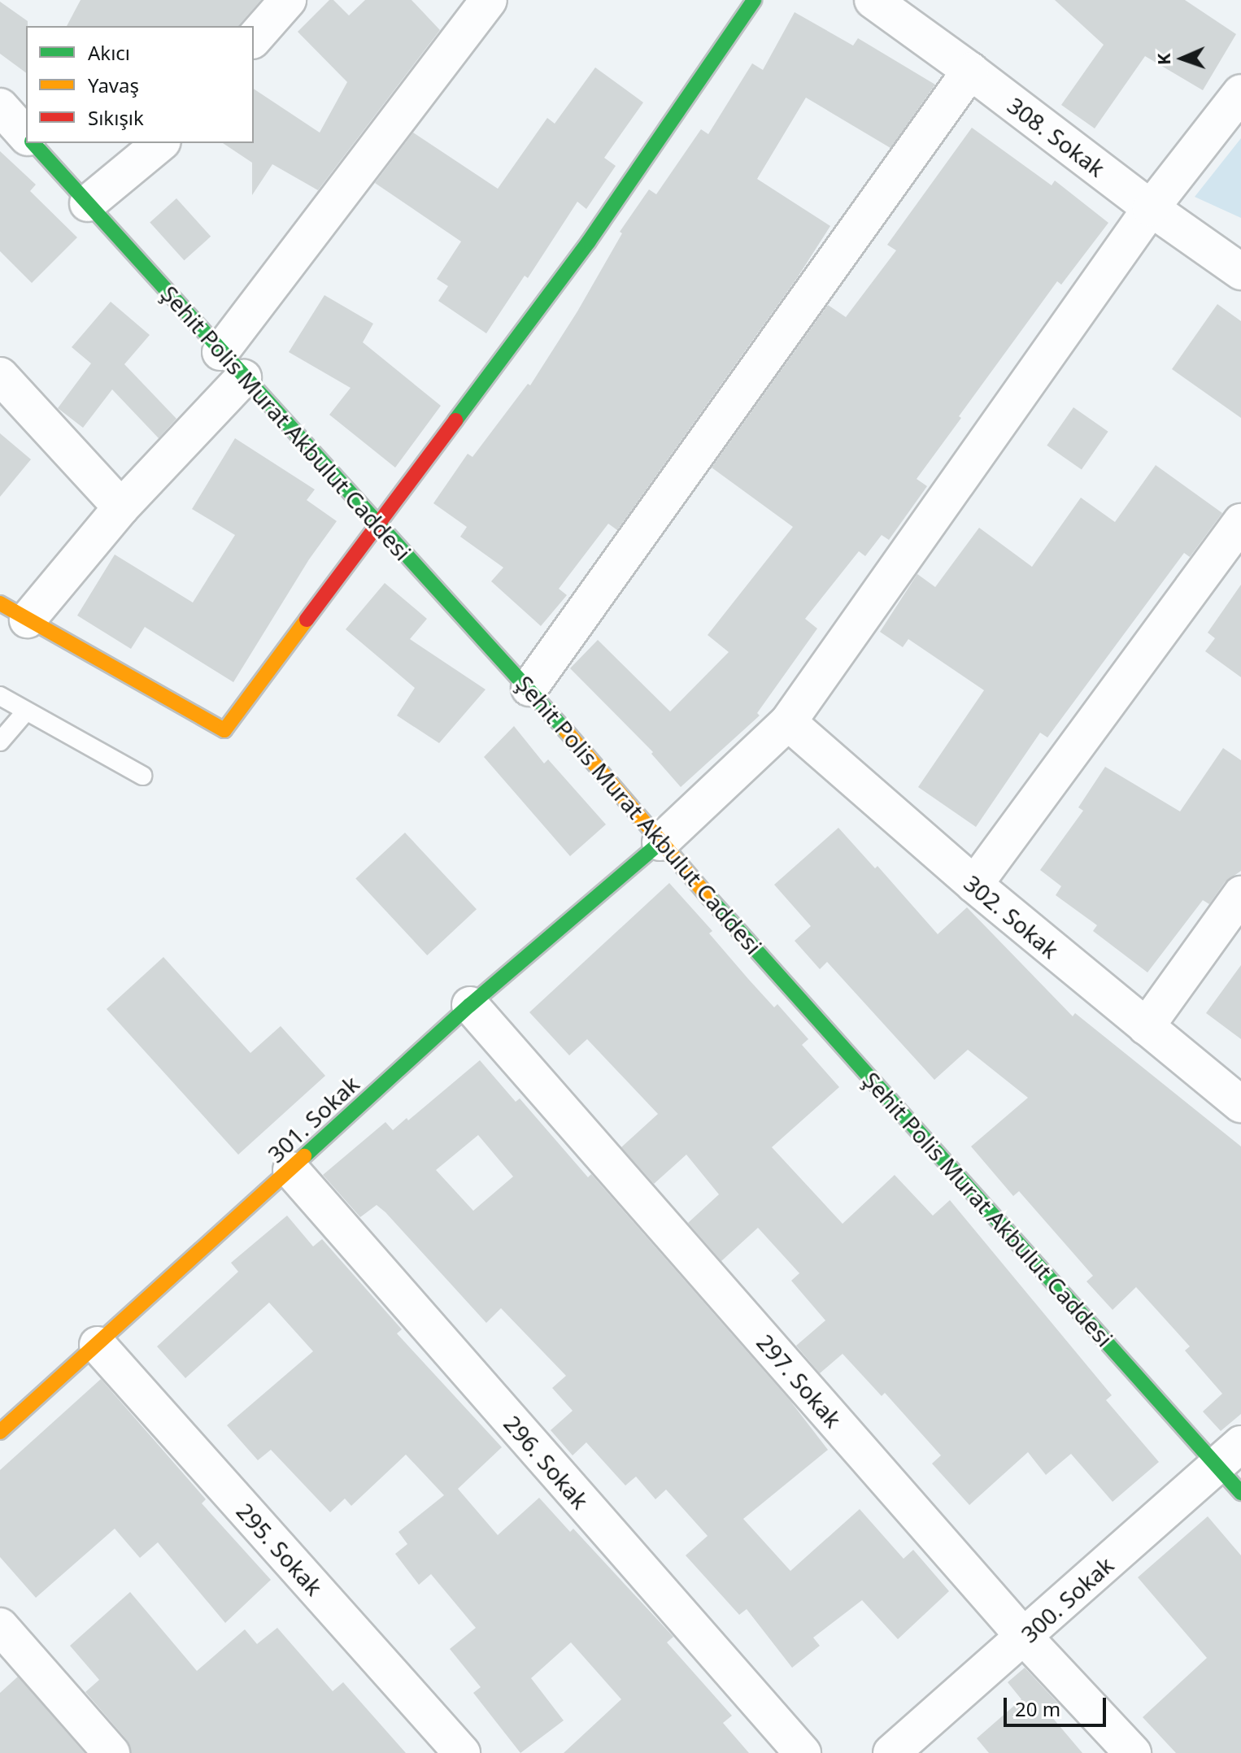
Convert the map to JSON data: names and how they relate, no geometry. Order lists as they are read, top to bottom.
{
  "streets": {
    "street": [
      "308. Sokak",
      "Şehit Polis Murat Akbulut Caddesi",
      "302. Sokak",
      "301. Sokak",
      "297. Sokak",
      "296. Sokak",
      "295. Sokak",
      "300. Sokak"
    ]
  },
  "crossings": [
    ["Şehit Polis Murat Akbulut Caddesi", "301. Sokak"],
    ["Şehit Polis Murat Akbulut Caddesi", "300. Sokak"],
    ["301. Sokak", "297. Sokak"],
    ["301. Sokak", "296. Sokak"],
    ["301. Sokak", "295. Sokak"],
    ["297. Sokak", "300. Sokak"]
  ],
  "legend": ["Akıcı", "Yavaş", "Sıkışık"],
  "scale_bar": "20 m",
  "north": "left"
}
